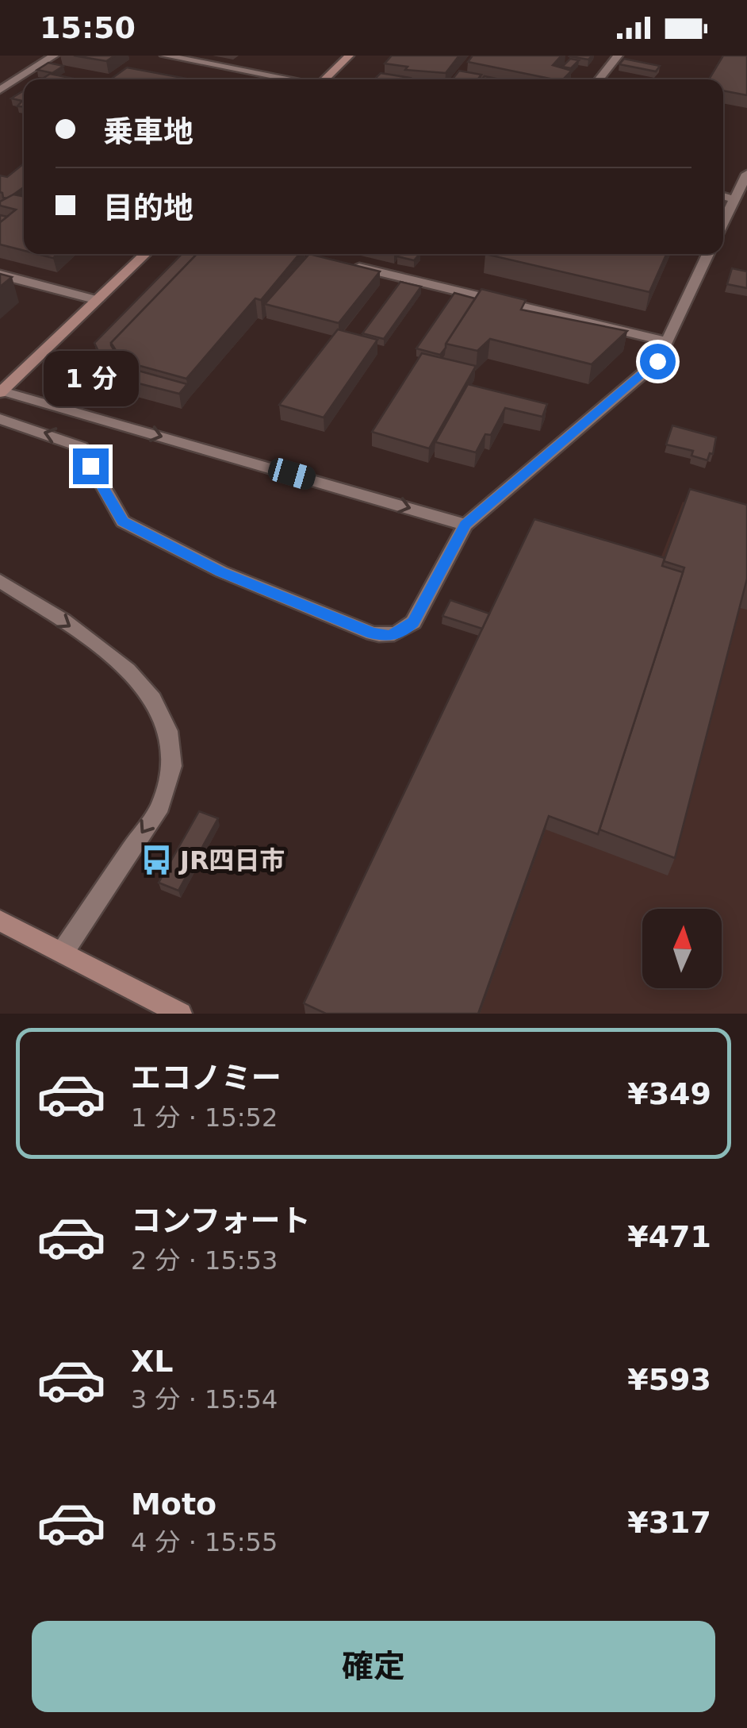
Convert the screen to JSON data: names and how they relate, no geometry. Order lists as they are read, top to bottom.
{
  "places": {
    "bus stop": ["JR四日市"]
  },
  "north": "top",
  "page": {
    "status": "15:50",
    "banner": ["乗車地", "目的地"],
    "bubble": "1 分",
    "list": [
      {
        "name": "エコノミー",
        "note": "1 分 · 15:52",
        "value": "¥349"
      },
      {
        "name": "コンフォート",
        "note": "2 分 · 15:53",
        "value": "¥471"
      },
      {
        "name": "XL",
        "note": "3 分 · 15:54",
        "value": "¥593"
      },
      {
        "name": "Moto",
        "note": "4 分 · 15:55",
        "value": "¥317"
      }
    ],
    "buttons": "確定"
  }
}
